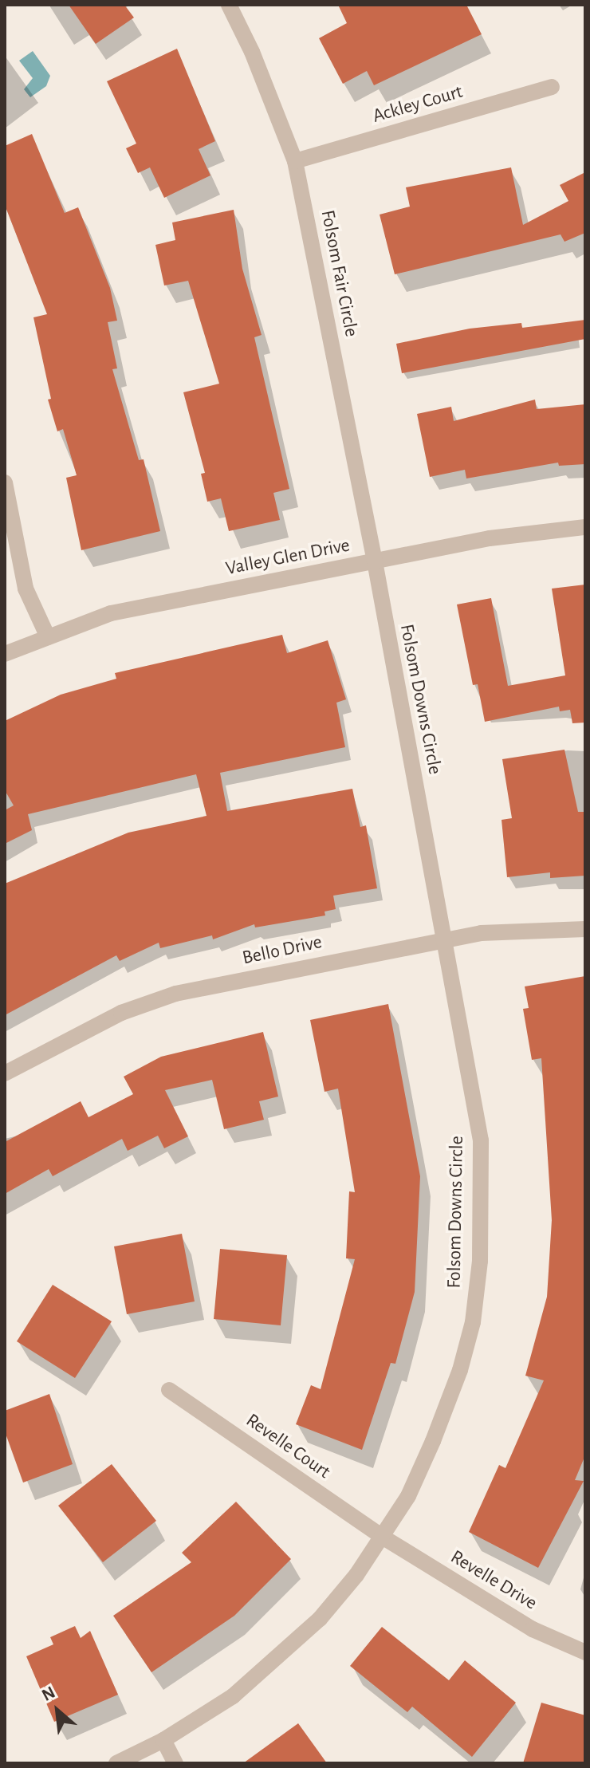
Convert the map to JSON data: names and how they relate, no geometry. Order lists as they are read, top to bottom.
{
  "streets": {
    "street": [
      "Ackley Court",
      "Folsom Fair Circle",
      "Valley Glen Drive",
      "Folsom Downs Circle",
      "Bello Drive",
      "Revelle Court",
      "Revelle Drive"
    ]
  },
  "crossings": [
    ["Ackley Court", "Folsom Fair Circle"],
    ["Folsom Fair Circle", "Valley Glen Drive"],
    ["Folsom Fair Circle", "Folsom Downs Circle"],
    ["Valley Glen Drive", "Folsom Downs Circle"],
    ["Folsom Downs Circle", "Bello Drive"],
    ["Folsom Downs Circle", "Revelle Court"],
    ["Folsom Downs Circle", "Revelle Drive"],
    ["Revelle Court", "Revelle Drive"]
  ],
  "north": "top left"
}
